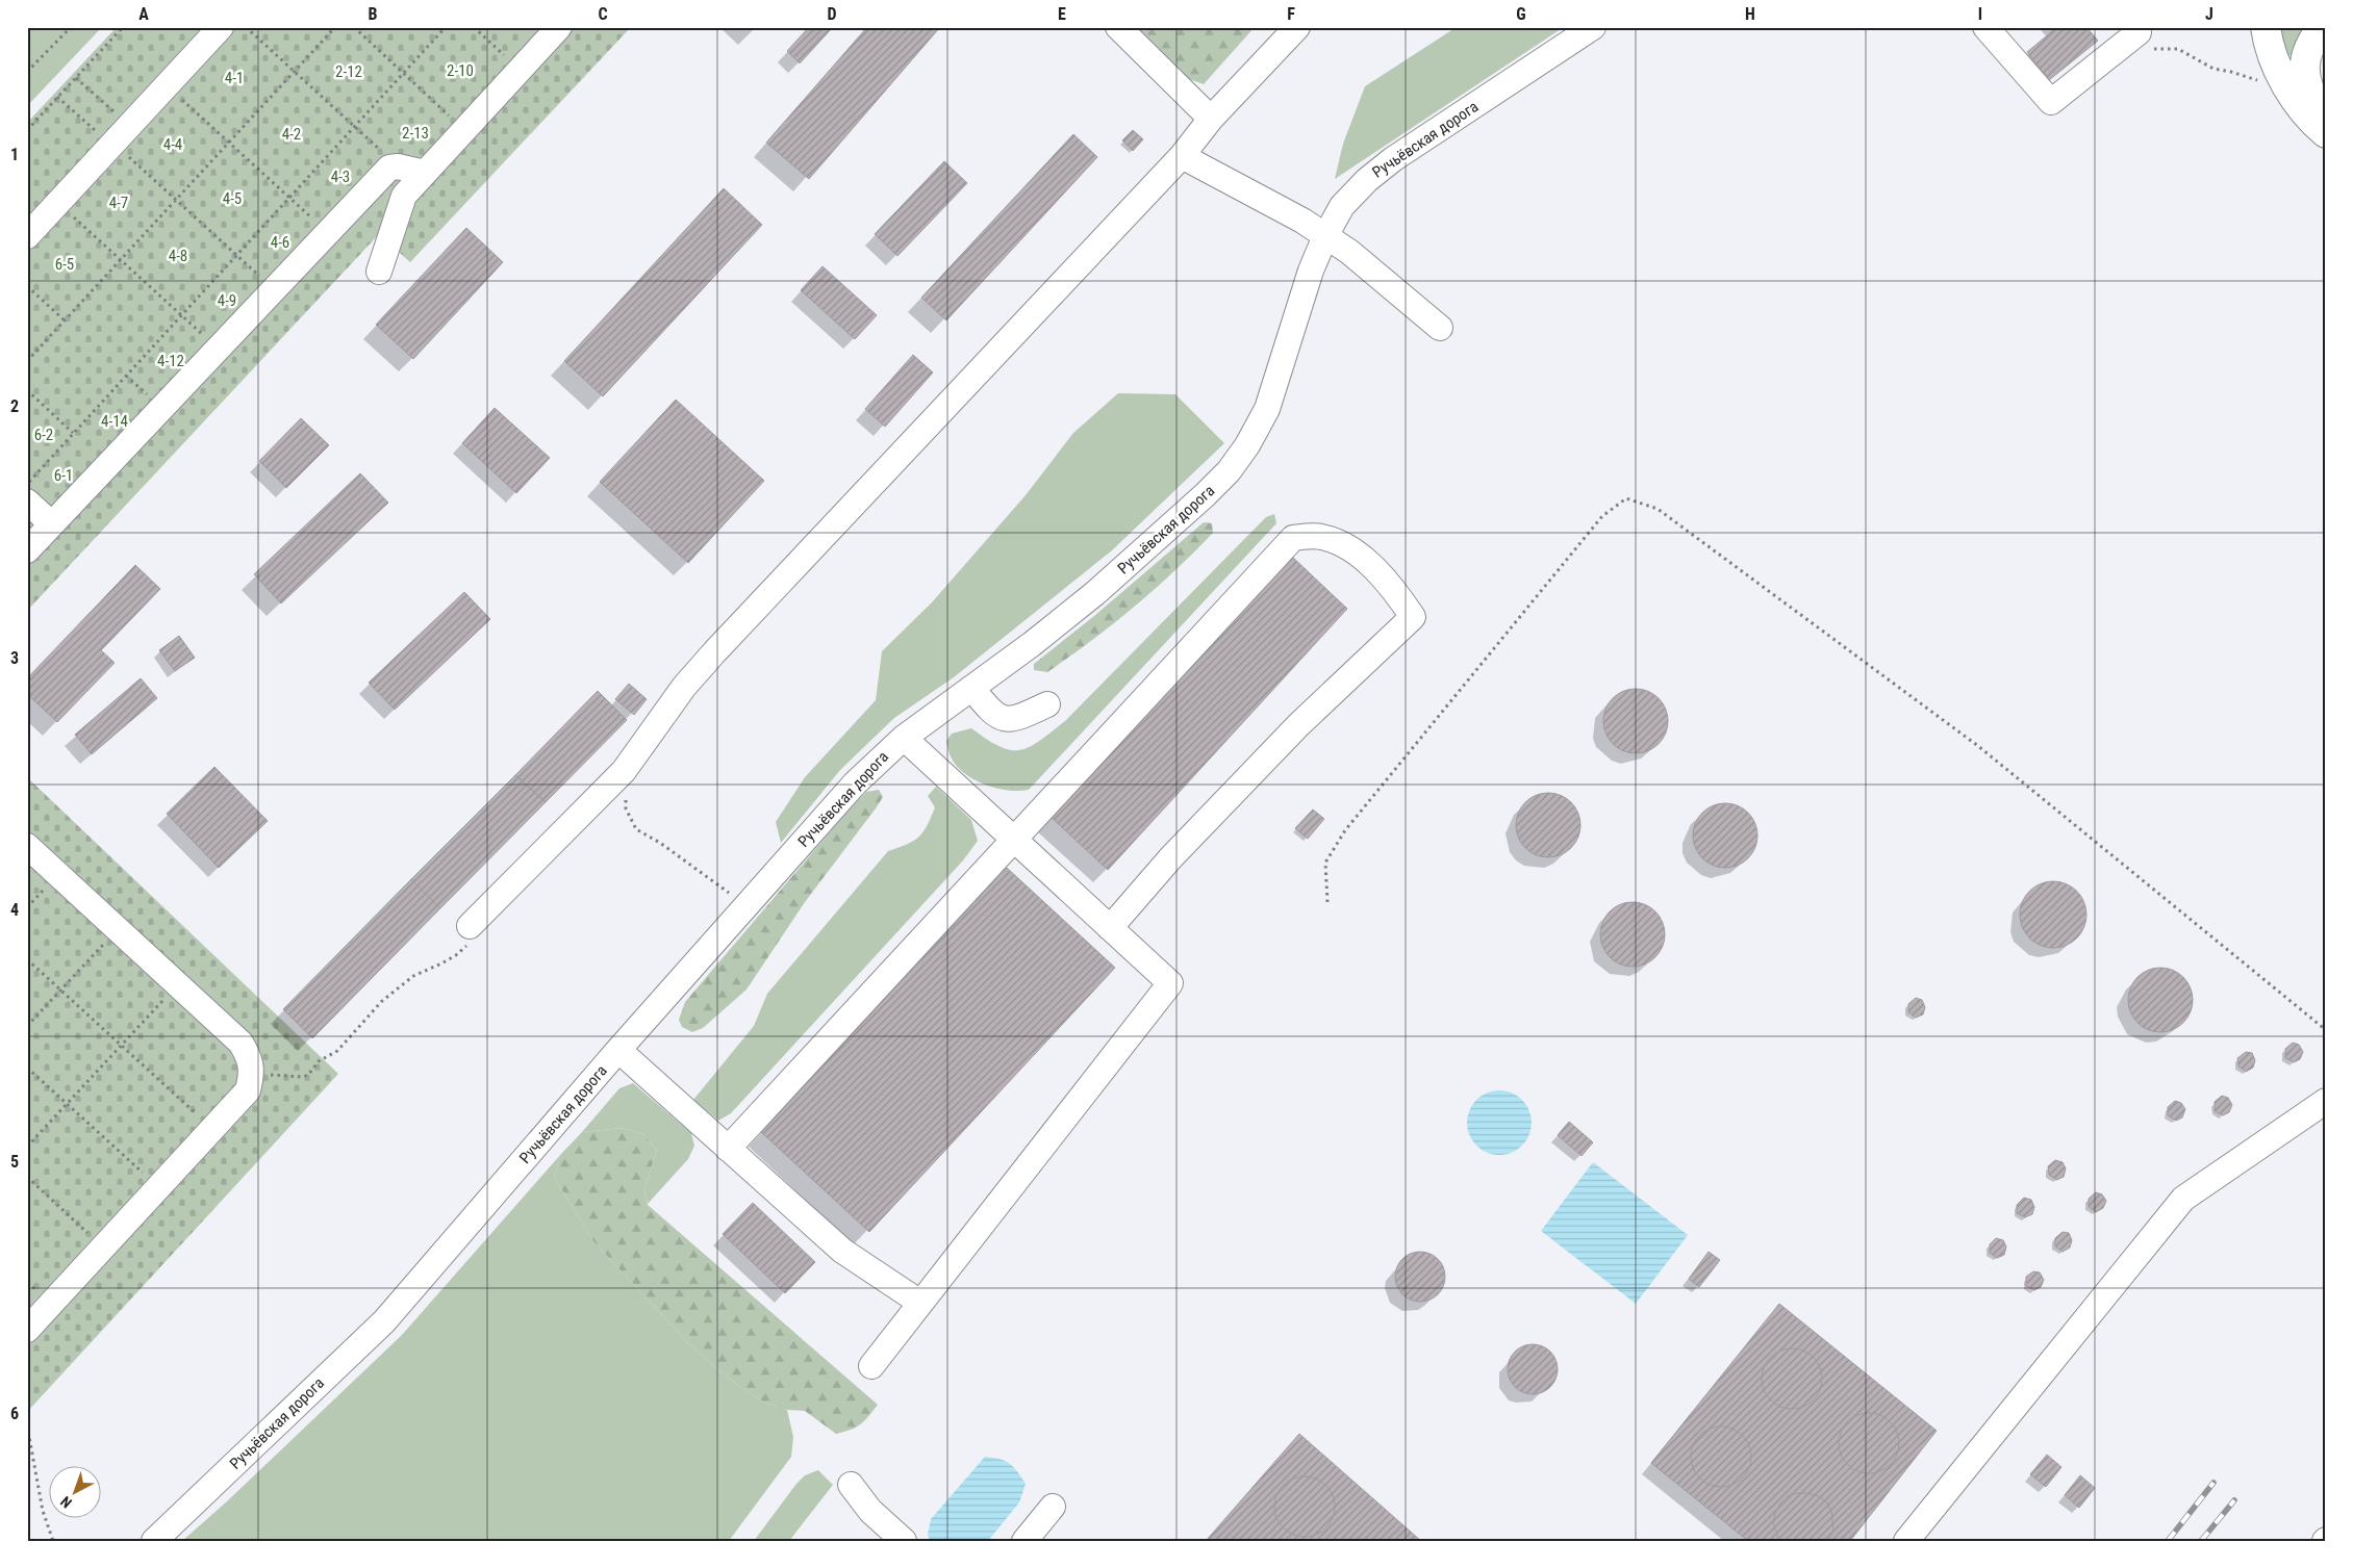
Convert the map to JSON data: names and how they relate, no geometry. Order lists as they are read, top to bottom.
{
  "streets": {
    "street": ["Ручьёвская дорога"]
  },
  "parks": [
    "2-10",
    "2-12",
    "4-1",
    "2-13",
    "4-2",
    "4-4",
    "4-3",
    "4-5",
    "4-7",
    "4-6",
    "4-8",
    "6-5",
    "4-9",
    "4-12",
    "4-14",
    "6-2",
    "6-1"
  ],
  "north": "bottom left",
  "grid": {
    "columns": [
      "A",
      "B",
      "C",
      "D",
      "E",
      "F",
      "G",
      "H",
      "I",
      "J"
    ],
    "rows": [
      "1",
      "2",
      "3",
      "4",
      "5",
      "6"
    ]
  }
}
